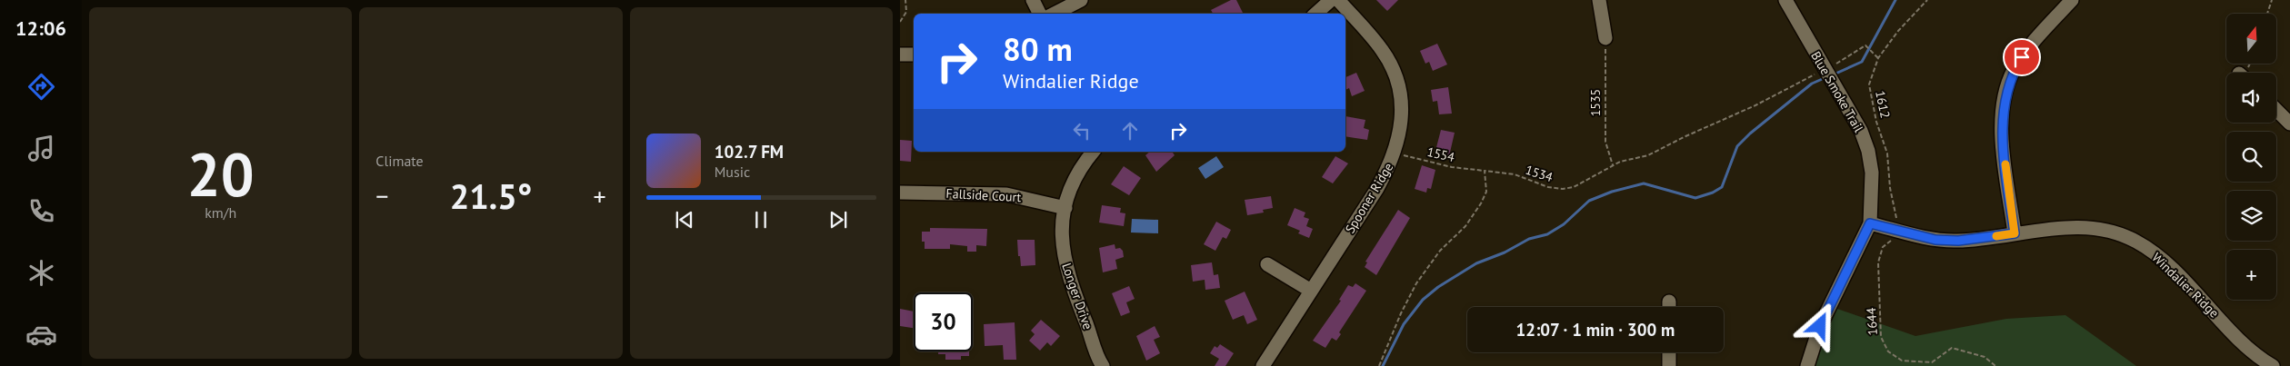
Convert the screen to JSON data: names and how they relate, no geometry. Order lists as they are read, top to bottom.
{
  "streets": {
    "street": [
      "Blue Smoke Trail",
      "Fallside Court",
      "Spooner Ridge",
      "Windalier Ridge",
      "Longer Drive"
    ],
    "path": [
      "1535",
      "1612",
      "1554",
      "1534",
      "1644"
    ]
  },
  "crossings": [
    ["Blue Smoke Trail", "1534"],
    ["Blue Smoke Trail", "Windalier Ridge"],
    ["1535", "1534"],
    ["1612", "1534"],
    ["1612", "Windalier Ridge"],
    ["1612", "1644"],
    ["1554", "1534"],
    ["1554", "Spooner Ridge"],
    ["Fallside Court", "Longer Drive"],
    ["Windalier Ridge", "1644"]
  ],
  "north": "top",
  "page": {
    "tabs": "12:06",
    "tile": [
      ["20", "km/h"],
      "Climate"
    ],
    "map_buttons": "+",
    "turn": ["80 m", "Windalier Ridge"],
    "song": ["102.7 FM", "Music"],
    "heat": ["−", "21.5°", "+"],
    "limit": "30",
    "trip": "12:07 · 1 min · 300 m"
  }
}
